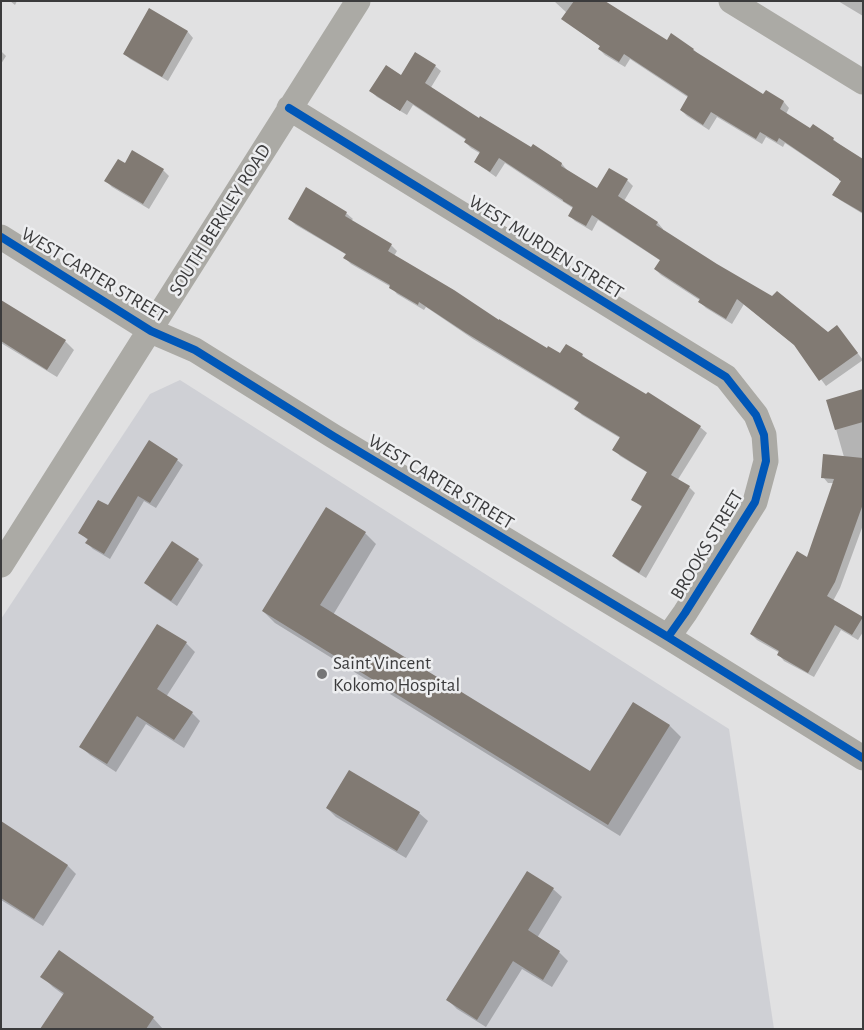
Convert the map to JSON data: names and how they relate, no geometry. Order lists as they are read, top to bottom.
{
  "streets": {
    "street": [
      "SOUTH BERKLEY ROAD",
      "WEST MURDEN STREET",
      "WEST CARTER STREET",
      "BROOKS STREET"
    ]
  },
  "crossings": [
    ["SOUTH BERKLEY ROAD", "WEST MURDEN STREET"],
    ["SOUTH BERKLEY ROAD", "WEST CARTER STREET"],
    ["WEST MURDEN STREET", "BROOKS STREET"],
    ["WEST CARTER STREET", "BROOKS STREET"]
  ],
  "places": ["Saint Vincent Kokomo Hospital"]
}
